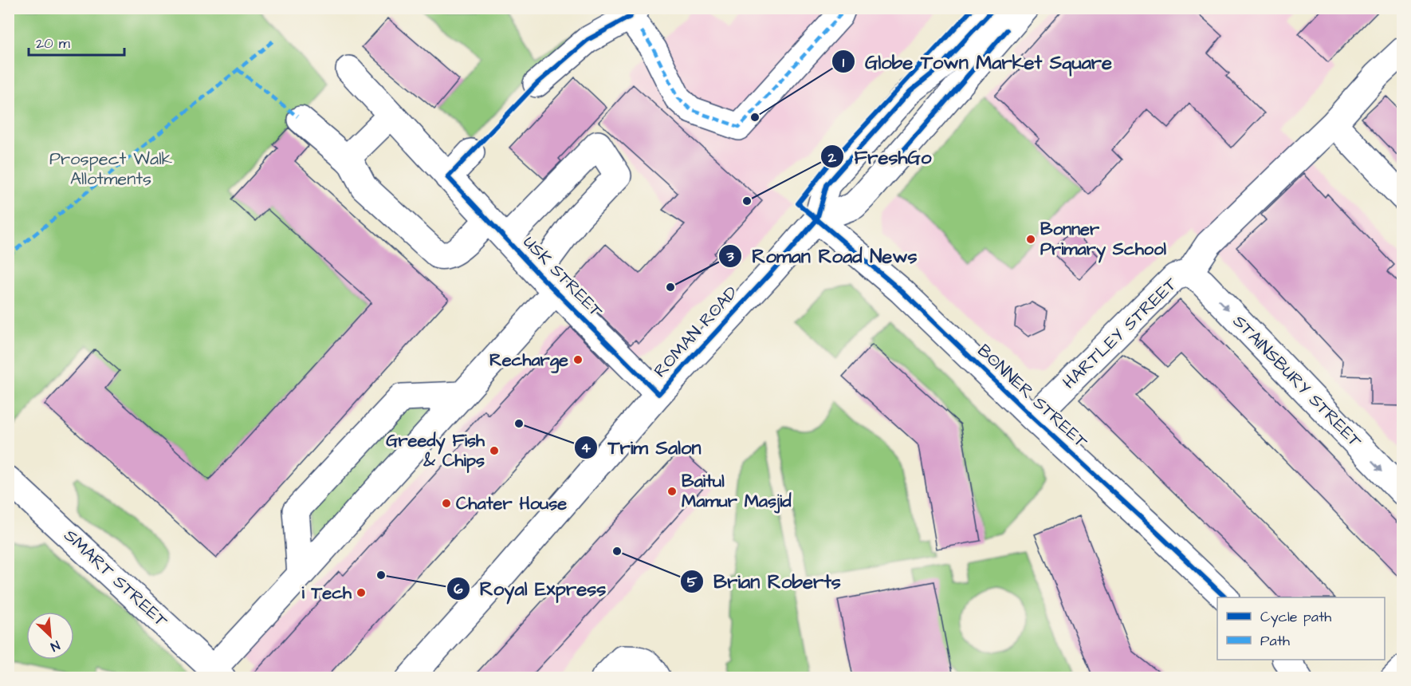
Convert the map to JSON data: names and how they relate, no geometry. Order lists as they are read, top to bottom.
{
  "streets": {
    "street": [
      "USK STREET",
      "ROMAN ROAD",
      "HARTLEY STREET",
      "STAINSBURY STREET",
      "BONNER STREET",
      "SMART STREET"
    ]
  },
  "crossings": [
    ["USK STREET", "ROMAN ROAD"],
    ["ROMAN ROAD", "BONNER STREET"],
    ["HARTLEY STREET", "STAINSBURY STREET"],
    ["HARTLEY STREET", "BONNER STREET"]
  ],
  "parks": ["Prospect Walk Allotments"],
  "places": [
    "Globe Town Market Square",
    "FreshGo",
    "Bonner Primary School",
    "Roman Road News",
    "Recharge",
    "Trim Salon",
    "Greedy Fish & Chips",
    "Baitul Mamur Masjid",
    "Chater House",
    "Brian Roberts",
    "Royal Express",
    "i Tech"
  ],
  "legend": ["Cycle path", "Path"],
  "scale_bar": "20 m",
  "north": "bottom right"
}
